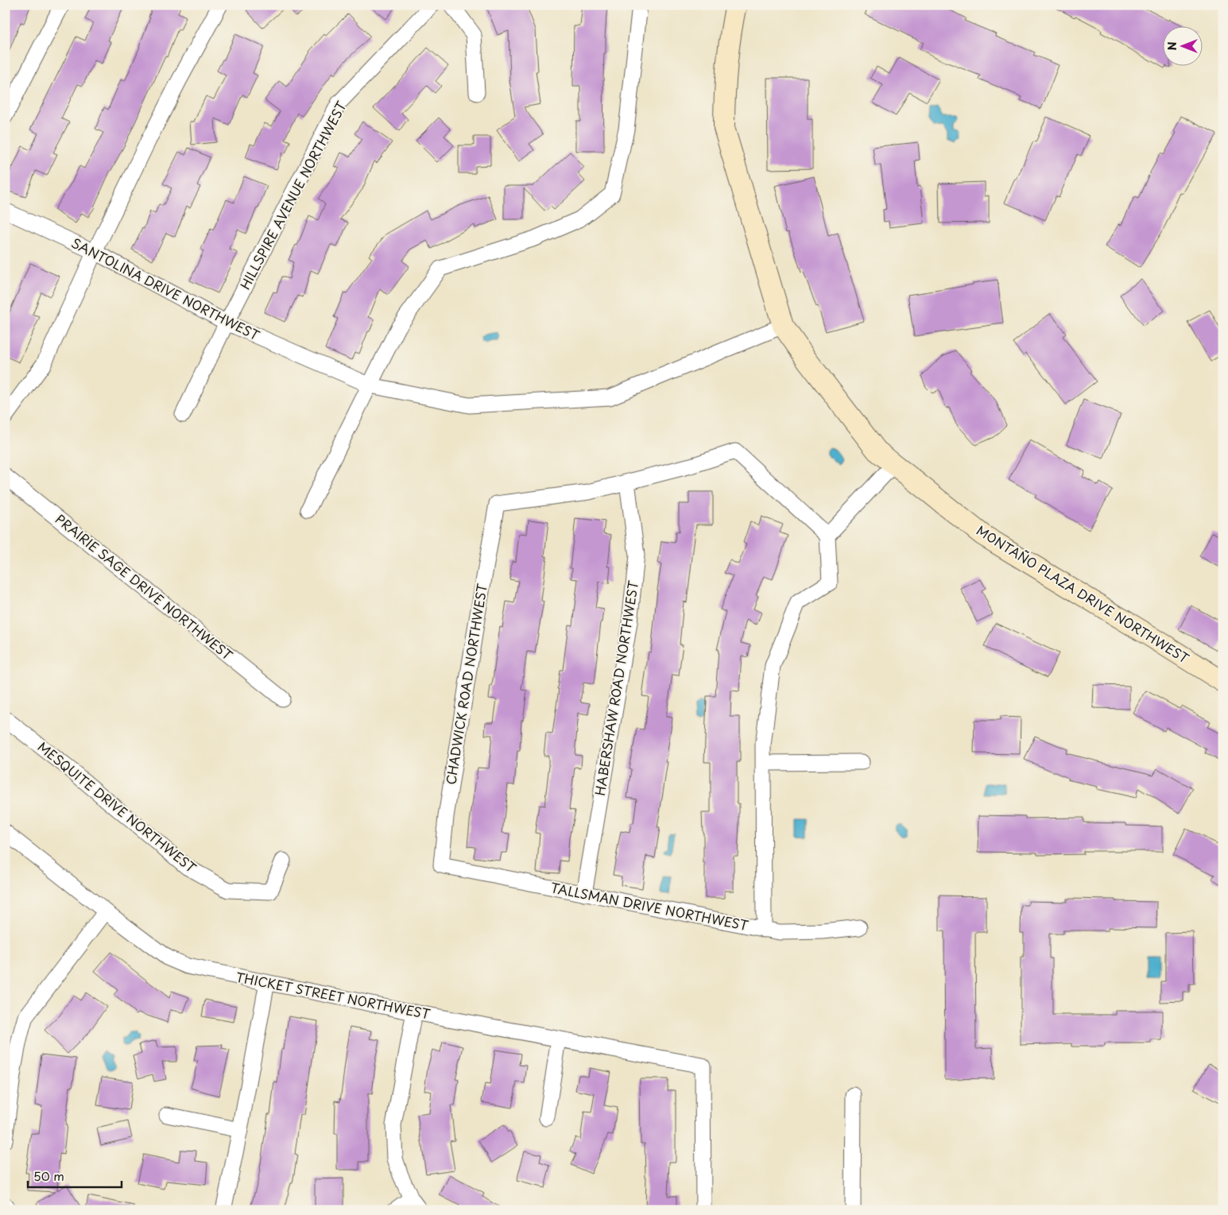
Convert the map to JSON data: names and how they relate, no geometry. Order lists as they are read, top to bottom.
{
  "streets": {
    "street": [
      "HILLSPIRE AVENUE NORTHWEST",
      "SANTOLINA DRIVE NORTHWEST",
      "PRAIRIE SAGE DRIVE NORTHWEST",
      "MONTAÑO PLAZA DRIVE NORTHWEST",
      "CHADWICK ROAD NORTHWEST",
      "HABERSHAW ROAD NORTHWEST",
      "MESQUITE DRIVE NORTHWEST",
      "TALLSMAN DRIVE NORTHWEST",
      "THICKET STREET NORTHWEST"
    ]
  },
  "crossings": [
    ["HILLSPIRE AVENUE NORTHWEST", "SANTOLINA DRIVE NORTHWEST"],
    ["SANTOLINA DRIVE NORTHWEST", "MONTAÑO PLAZA DRIVE NORTHWEST"],
    ["CHADWICK ROAD NORTHWEST", "HABERSHAW ROAD NORTHWEST"],
    ["CHADWICK ROAD NORTHWEST", "TALLSMAN DRIVE NORTHWEST"],
    ["HABERSHAW ROAD NORTHWEST", "TALLSMAN DRIVE NORTHWEST"]
  ],
  "scale_bar": "50 m",
  "north": "left"
}
